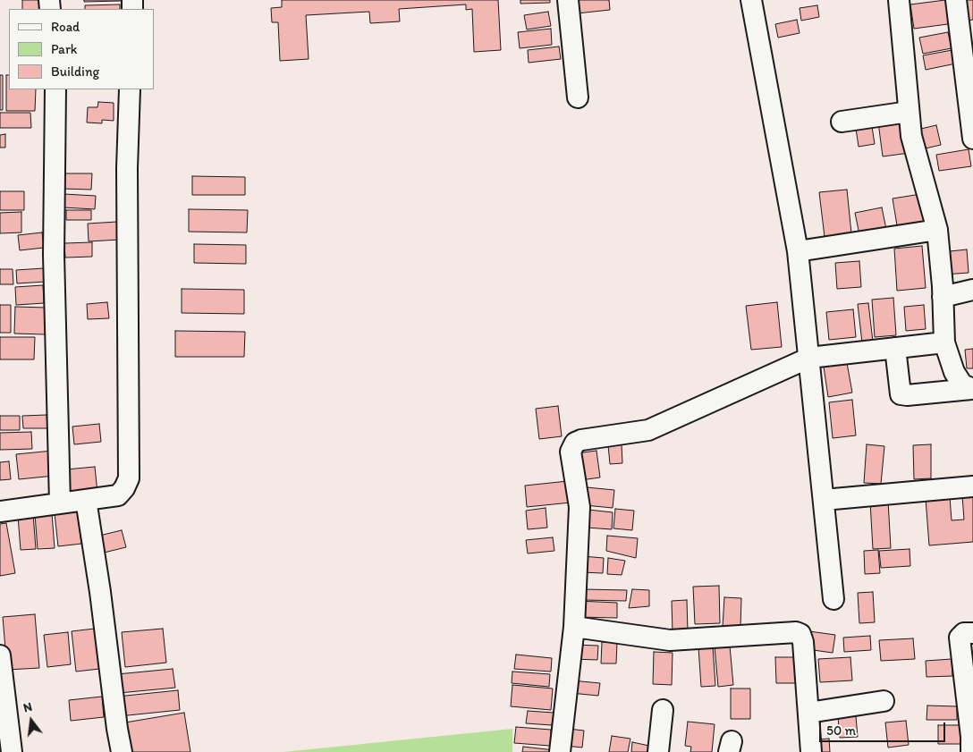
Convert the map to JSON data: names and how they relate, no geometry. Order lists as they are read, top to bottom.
{
  "legend": ["Road", "Park", "Building"],
  "scale_bar": "50 m",
  "north": "top"
}
